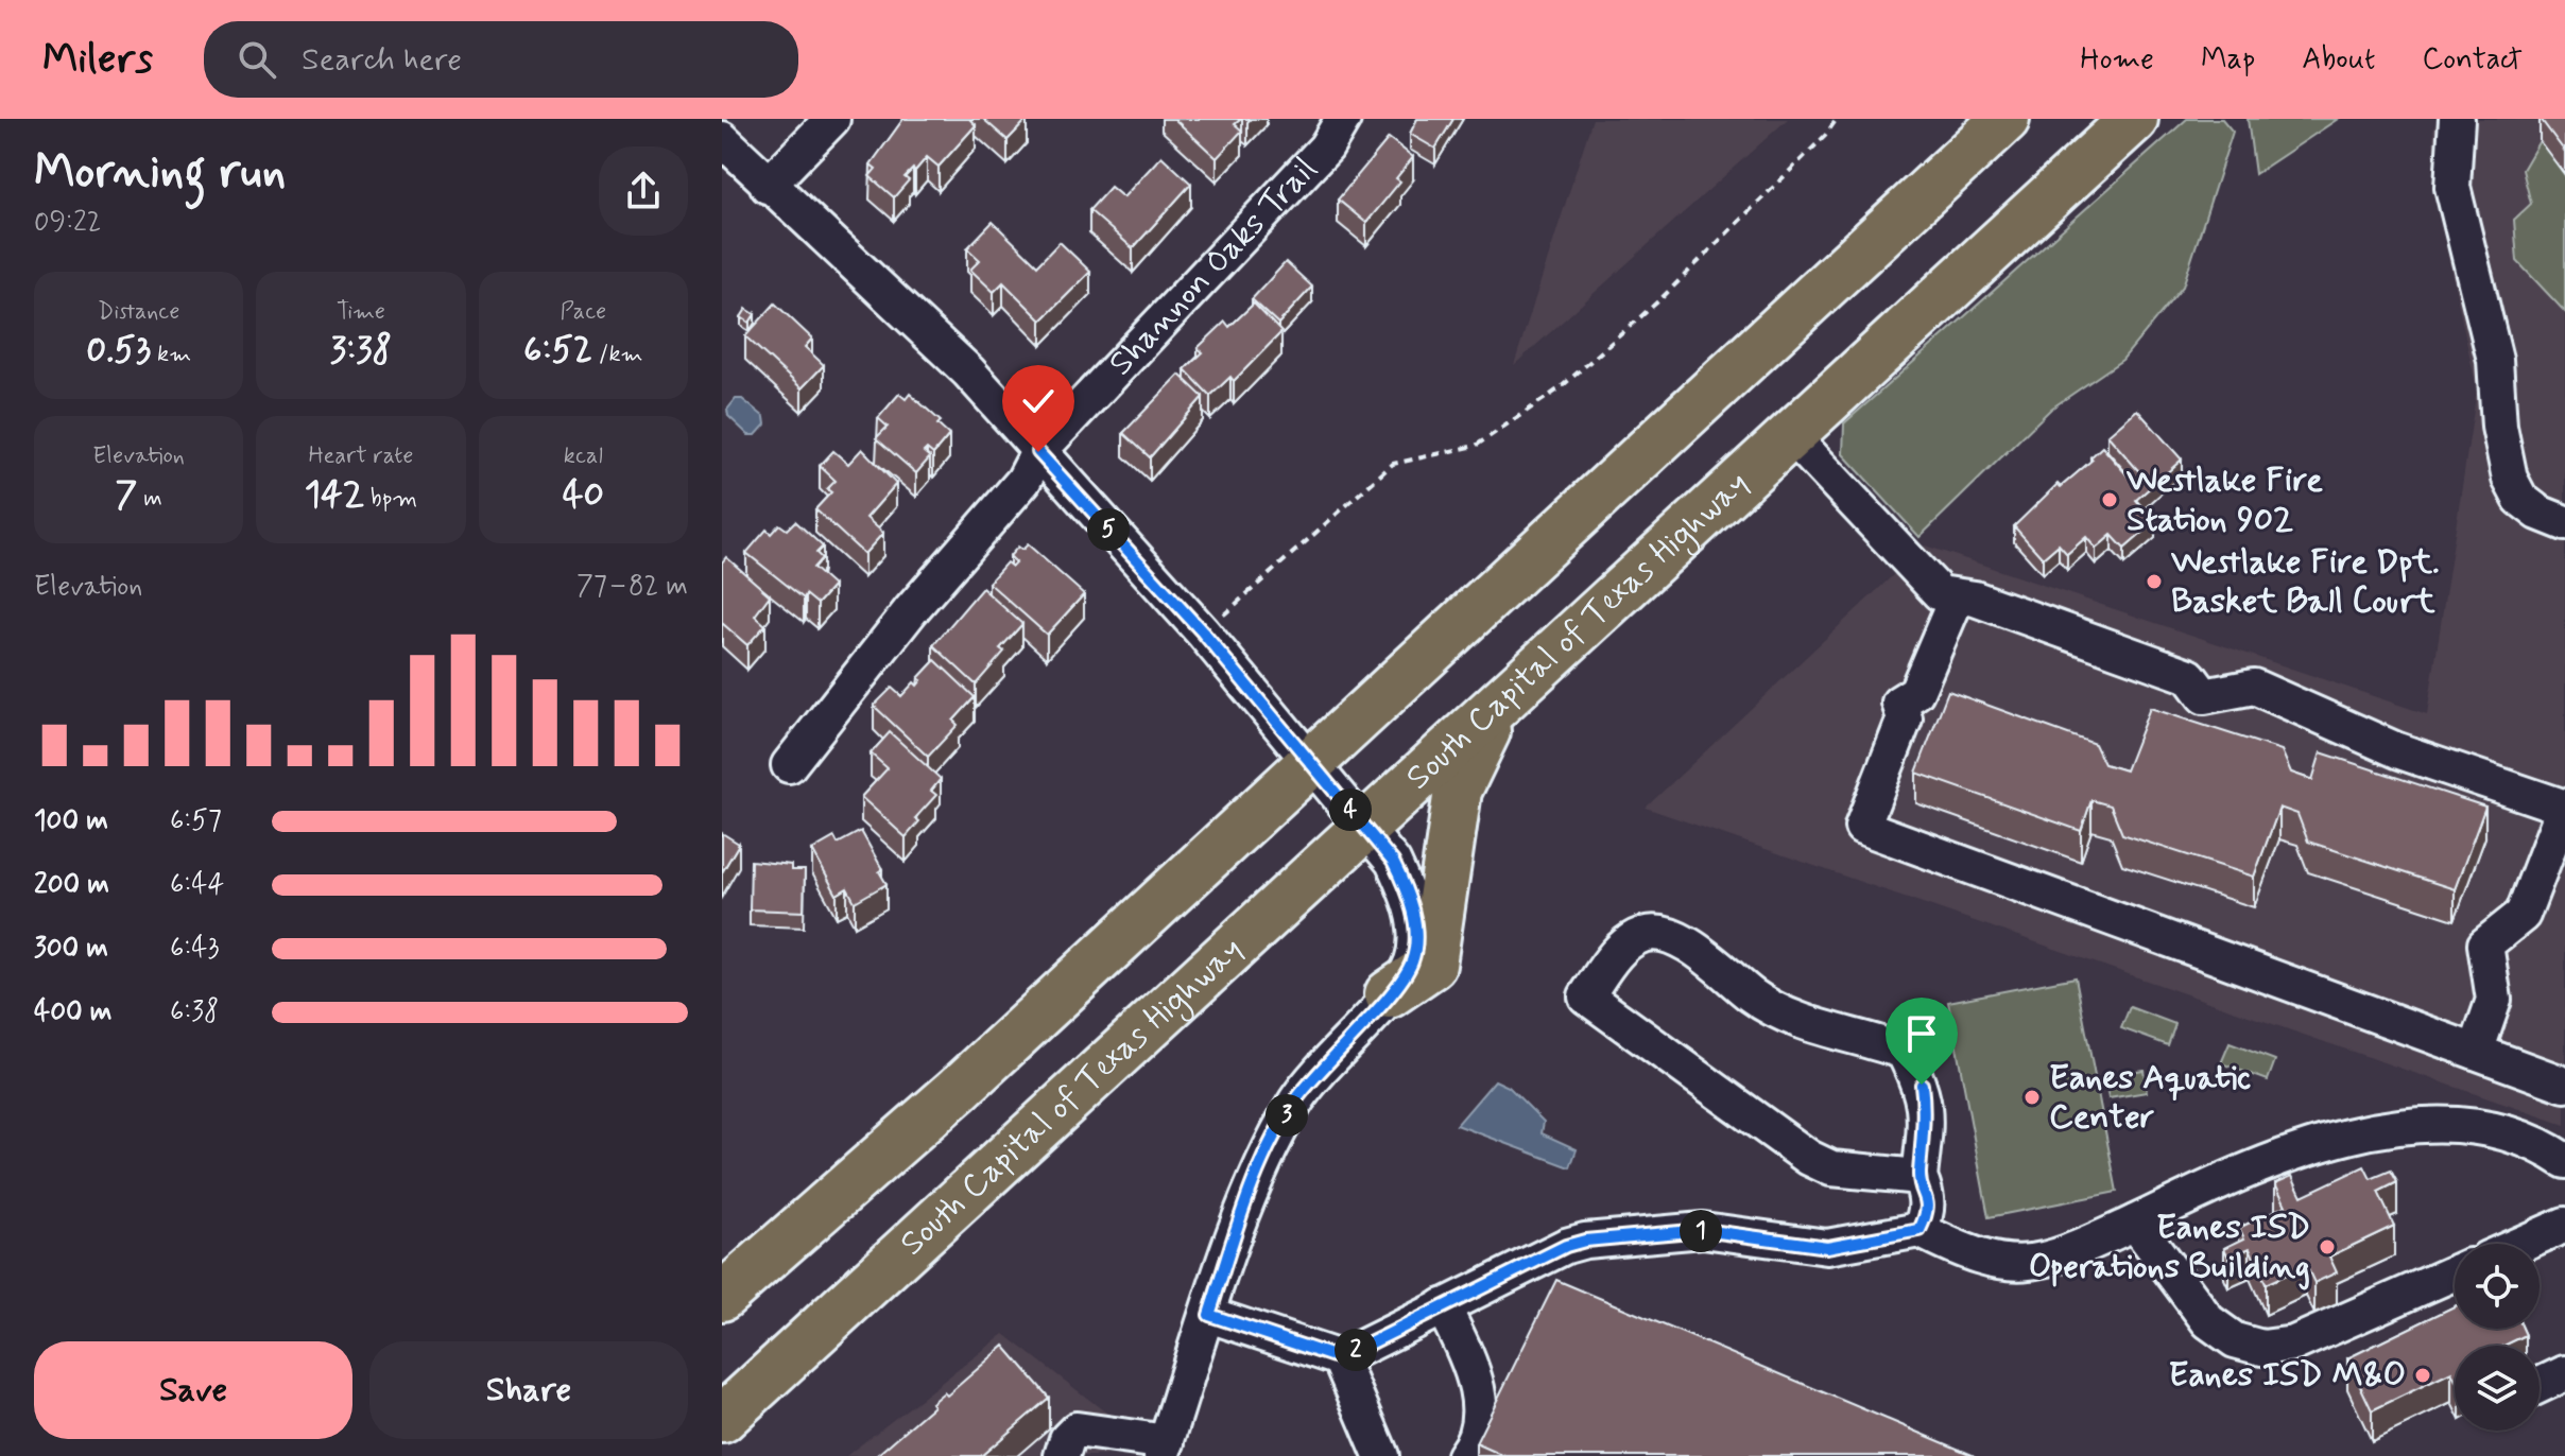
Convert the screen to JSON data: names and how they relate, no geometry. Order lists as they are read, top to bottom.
{
  "streets": {
    "highway": ["South Capital of Texas Highway"],
    "street": ["Shannon Oaks Trail"]
  },
  "places": [
    "Westlake Fire Station 902",
    "Westlake Fire Dpt. Basket Ball Court",
    "Eanes Aquatic Center",
    "Eanes ISD Operations Building",
    "Eanes ISD M&O"
  ],
  "page": {
    "header": "Milers",
    "search": "Search here",
    "nav": [
      "Home",
      "Map",
      "About",
      "Contact"
    ],
    "heading": ["Morning run", "09:22"],
    "stats": [
      ["Distance", "0.53 km"],
      ["Time", "3:38"],
      ["Pace", "6:52 /km"],
      ["Elevation", "7 m"],
      ["Heart rate", "142 bpm"],
      ["kcal", "40"]
    ],
    "pins": [
      "5",
      "4",
      "3",
      "1",
      "2"
    ],
    "chart": ["Elevation", "77–82 m"],
    "list": [
      {
        "name": "100 m",
        "note": "6:57"
      },
      {
        "name": "200 m",
        "note": "6:44"
      },
      {
        "name": "300 m",
        "note": "6:43"
      },
      {
        "name": "400 m",
        "note": "6:38"
      }
    ],
    "buttons": ["Save", "Share"]
  }
}
